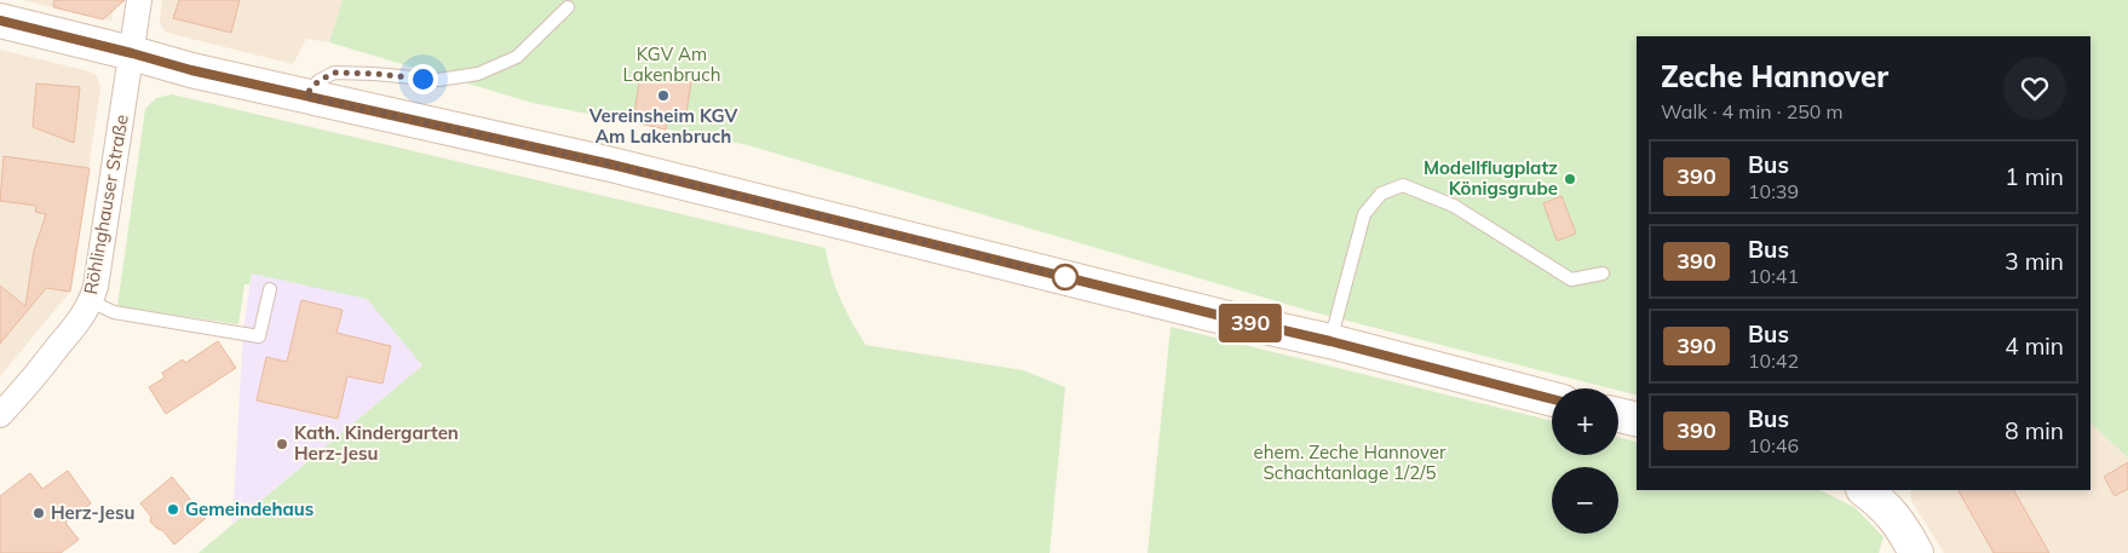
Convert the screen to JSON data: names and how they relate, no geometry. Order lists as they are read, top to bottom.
{
  "streets": {
    "street": ["Röhlinghauser Straße"]
  },
  "parks": ["KGV Am Lakenbruch", "ehem. Zeche Hannover Schachtanlage 1/2/5"],
  "places": [
    "Vereinsheim KGV Am Lakenbruch",
    "Modellflugplatz Königsgrube",
    "Kath. Kindergarten Herz-Jesu",
    "Gemeindehaus",
    "Herz-Jesu"
  ],
  "lines": ["bus line 390"],
  "page": {
    "on_map": "390",
    "heading": ["Zeche Hannover", "Walk · 4 min · 250 m"],
    "list": [
      {
        "mark": "390",
        "name": "Bus",
        "note": "10:39",
        "value": "1 min"
      },
      {
        "mark": "390",
        "name": "Bus",
        "note": "10:41",
        "value": "3 min"
      },
      {
        "mark": "390",
        "name": "Bus",
        "note": "10:42",
        "value": "4 min"
      },
      {
        "mark": "390",
        "name": "Bus",
        "note": "10:46",
        "value": "8 min"
      }
    ],
    "map_buttons": ["+", "−"]
  }
}
